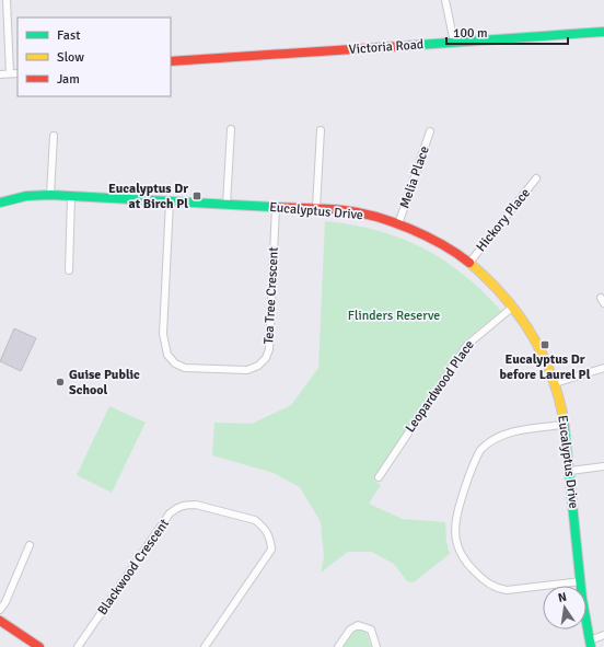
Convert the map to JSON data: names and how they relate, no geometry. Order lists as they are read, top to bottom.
{
  "streets": {
    "street": [
      "Victoria Road",
      "Melia Place",
      "Eucalyptus Drive",
      "Hickory Place",
      "Tea Tree Crescent",
      "Leopardwood Place",
      "Blackwood Crescent"
    ]
  },
  "crossings": [
    ["Melia Place", "Eucalyptus Drive"],
    ["Eucalyptus Drive", "Hickory Place"],
    ["Eucalyptus Drive", "Tea Tree Crescent"],
    ["Eucalyptus Drive", "Leopardwood Place"]
  ],
  "parks": ["Flinders Reserve"],
  "places": {
    "transit": ["Eucalyptus Dr at Birch Pl", "Eucalyptus Dr before Laurel Pl"],
    "other": ["Guise Public School"]
  },
  "legend": ["Fast", "Slow", "Jam"],
  "scale_bar": "100 m",
  "north": "top"
}
